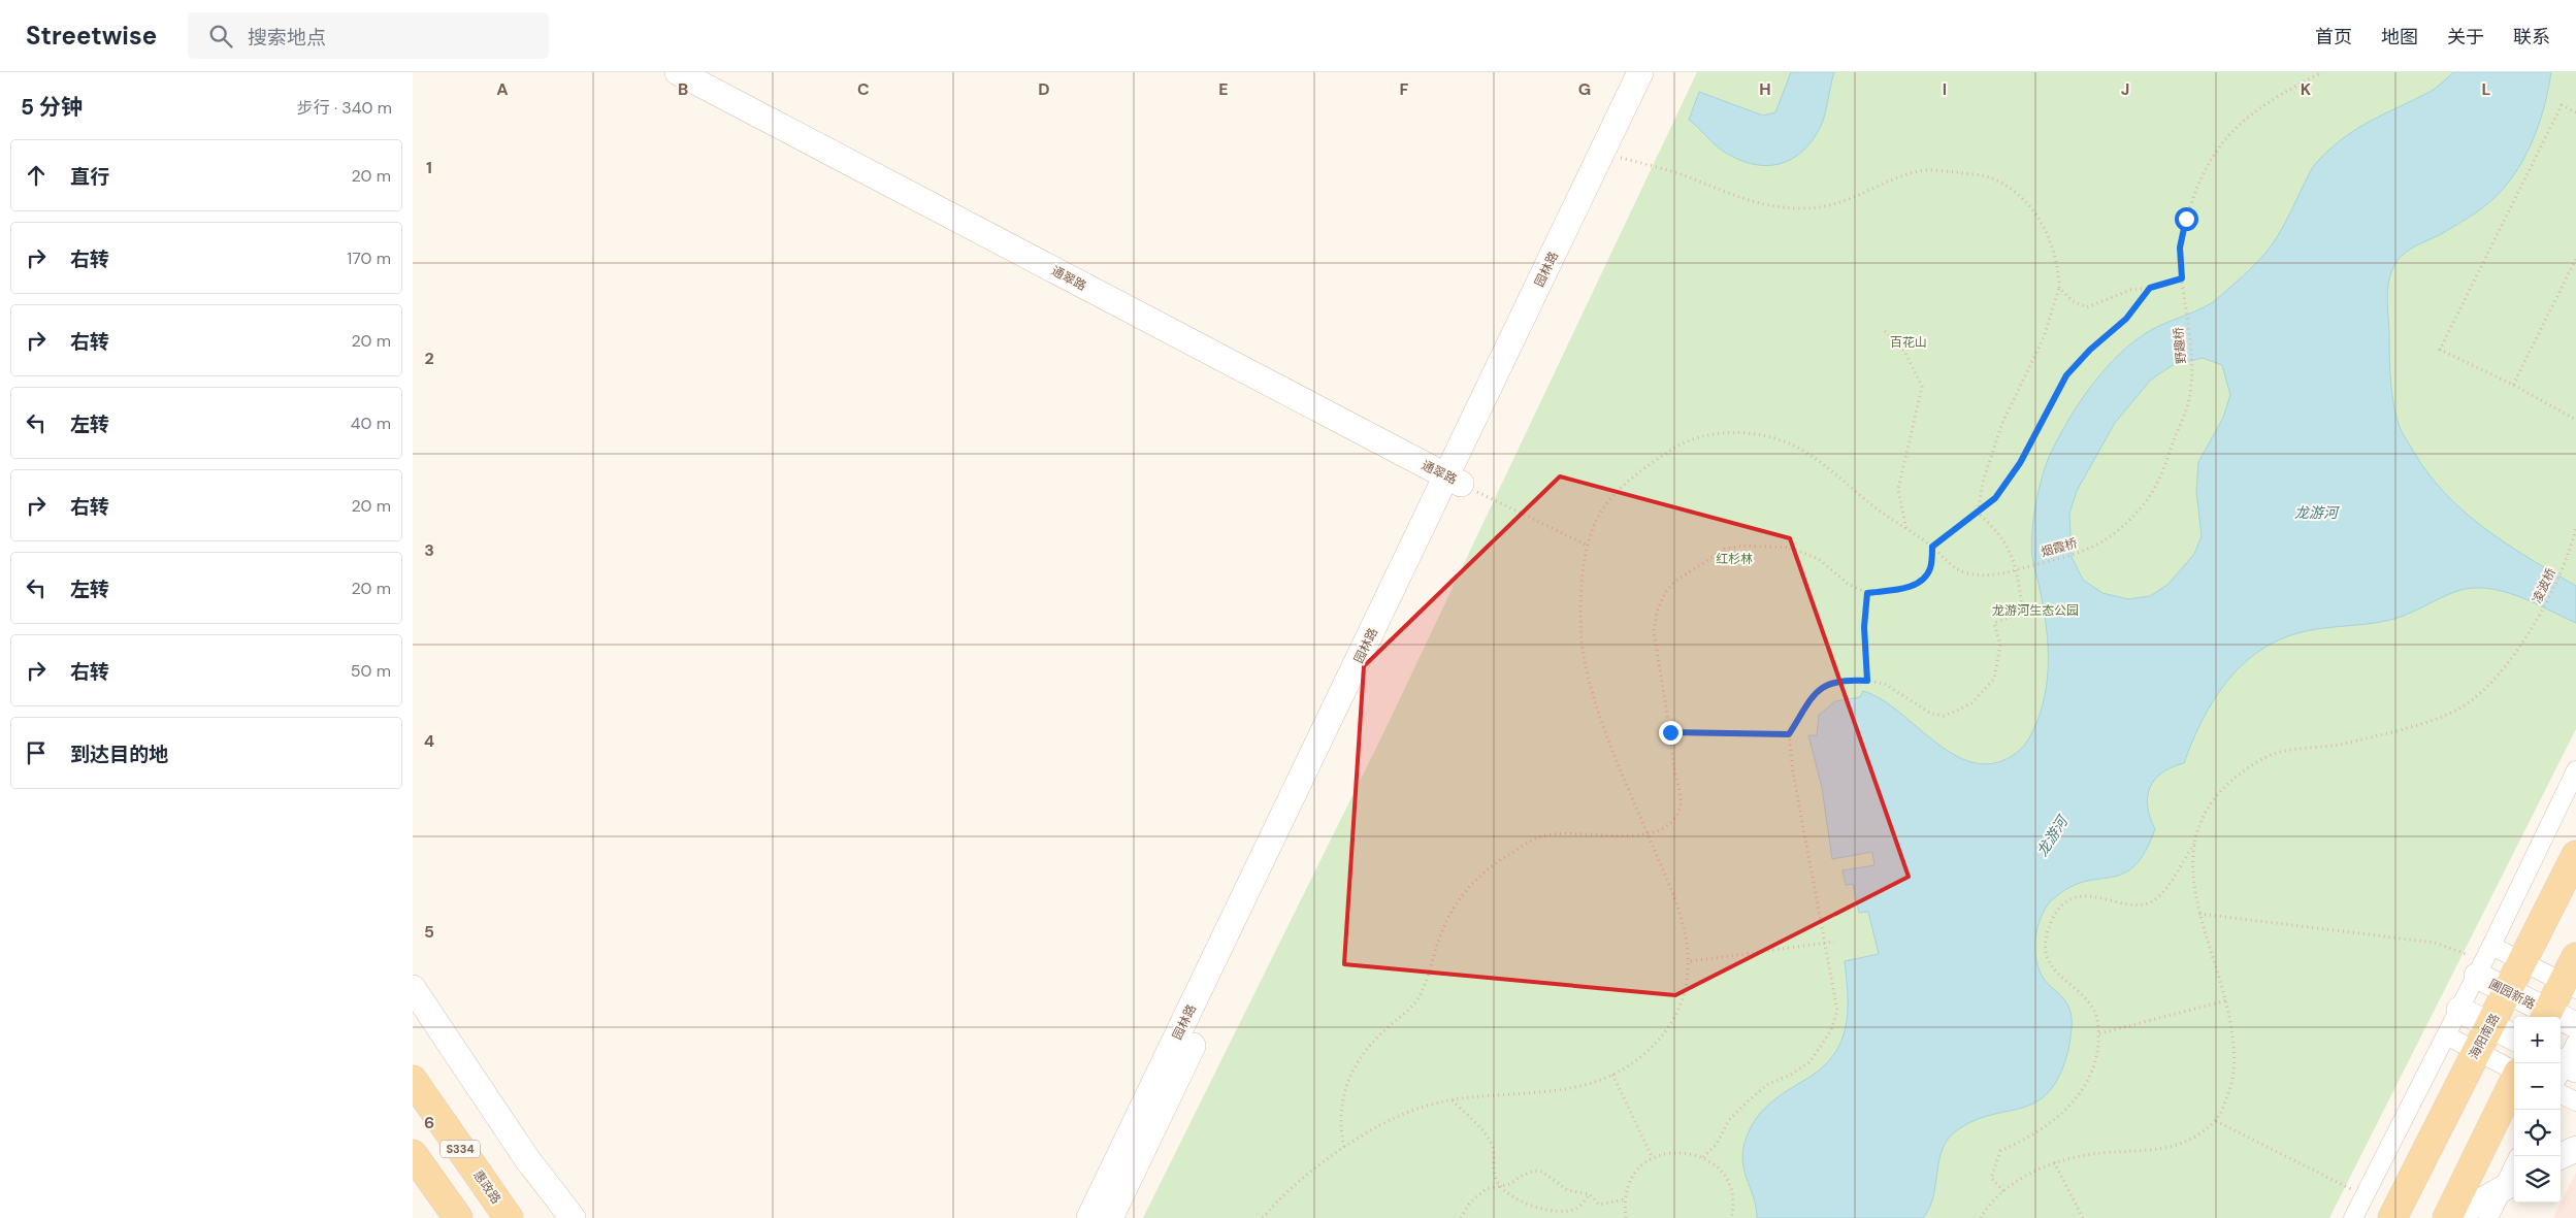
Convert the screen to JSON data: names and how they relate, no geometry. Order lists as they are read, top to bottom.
{
  "streets": {
    "main road": ["海阳南路", "S334", "惠政路"],
    "street": ["园林路", "通翠路", "圃园新路"],
    "path": ["野趣桥", "烟霞桥", "凌波桥"]
  },
  "crossings": [
    ["园林路", "通翠路"],
    ["野趣桥", "烟霞桥"],
    ["圃园新路", "海阳南路"]
  ],
  "water": ["龙游河"],
  "parks": ["百花山", "红杉林", "龙游河生态公园"],
  "page": {
    "header": "Streetwise",
    "search": "搜索地点",
    "nav": [
      "首页",
      "地图",
      "关于",
      "联系"
    ],
    "heading": ["5 分钟", "步行 · 340 m"],
    "list": [
      ["直行", "20 m"],
      ["右转", "170 m"],
      ["右转", "20 m"],
      ["左转", "40 m"],
      ["右转", "20 m"],
      ["左转", "20 m"],
      ["右转", "50 m"],
      "到达目的地"
    ],
    "map_buttons": ["+", "−"]
  },
  "grid": {
    "columns": [
      "A",
      "B",
      "C",
      "D",
      "E",
      "F",
      "G",
      "H",
      "I",
      "J",
      "K",
      "L"
    ],
    "rows": [
      "1",
      "2",
      "3",
      "4",
      "5",
      "6"
    ]
  }
}
